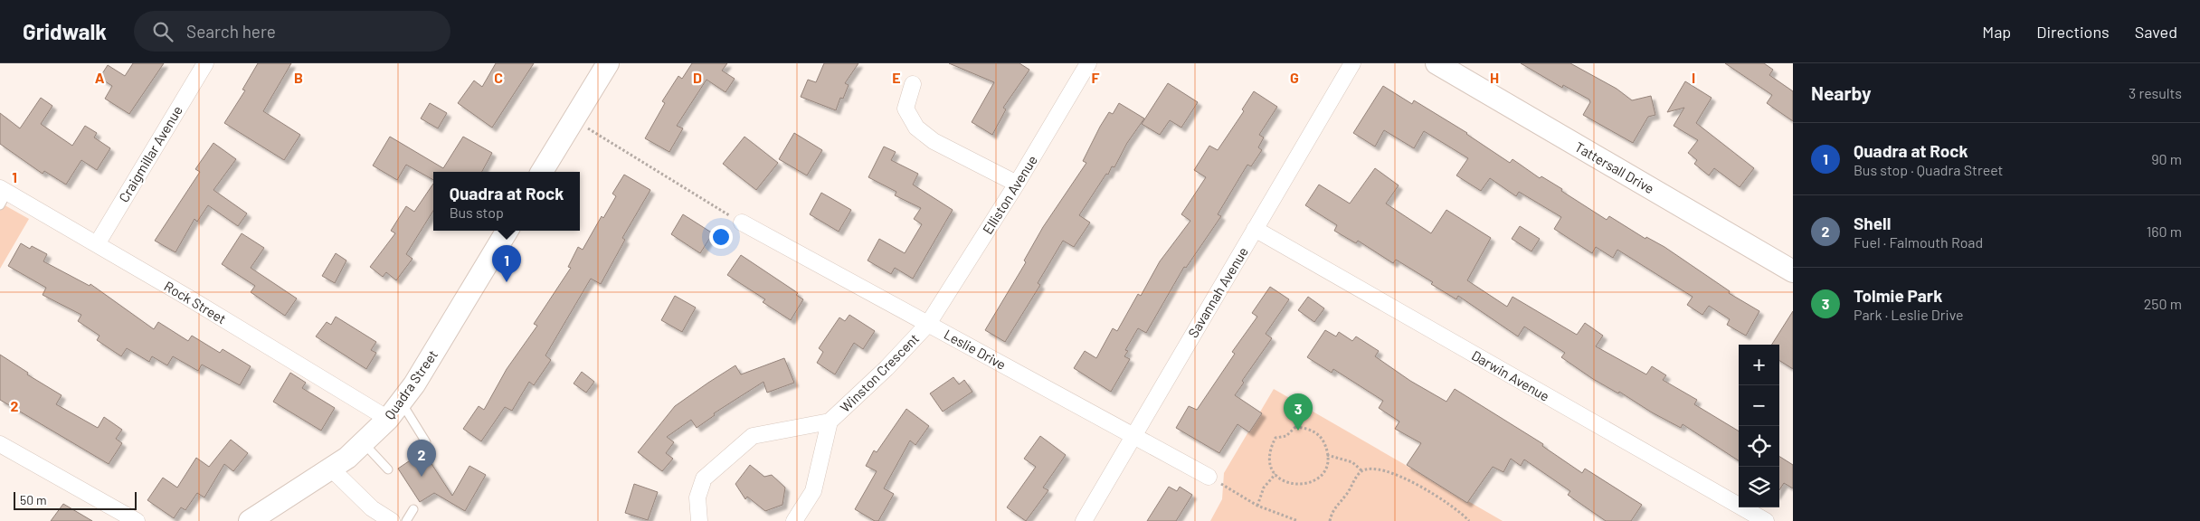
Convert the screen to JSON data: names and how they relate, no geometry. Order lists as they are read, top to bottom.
{
  "streets": {
    "main road": ["Tattersall Drive", "Quadra Street"],
    "street": [
      "Craigmillar Avenue",
      "Elliston Avenue",
      "Savannah Avenue",
      "Rock Street",
      "Leslie Drive",
      "Winston Crescent",
      "Darwin Avenue"
    ]
  },
  "crossings": [
    ["Craigmillar Avenue", "Rock Street"],
    ["Elliston Avenue", "Leslie Drive"],
    ["Elliston Avenue", "Winston Crescent"],
    ["Savannah Avenue", "Leslie Drive"],
    ["Savannah Avenue", "Darwin Avenue"],
    ["Rock Street", "Quadra Street"],
    ["Leslie Drive", "Winston Crescent"]
  ],
  "scale_bar": "50 m",
  "page": {
    "header": "Gridwalk",
    "search": "Search here",
    "nav": ["Map", "Directions", "Saved"],
    "heading": ["Nearby", "3 results"],
    "list": [
      {
        "mark": "1",
        "name": "Quadra at Rock",
        "note": "Bus stop · Quadra Street",
        "value": "90 m"
      },
      {
        "mark": "2",
        "name": "Shell",
        "note": "Fuel · Falmouth Road",
        "value": "160 m"
      },
      {
        "mark": "3",
        "name": "Tolmie Park",
        "note": "Park · Leslie Drive",
        "value": "250 m"
      }
    ],
    "popup": ["Quadra at Rock", "Bus stop"],
    "pins": ["1", "3", "2"],
    "map_buttons": ["+", "−"],
    "scale": "50 m"
  },
  "grid": {
    "columns": [
      "A",
      "B",
      "C",
      "D",
      "E",
      "F",
      "G",
      "H",
      "I"
    ],
    "rows": ["1", "2"]
  }
}
